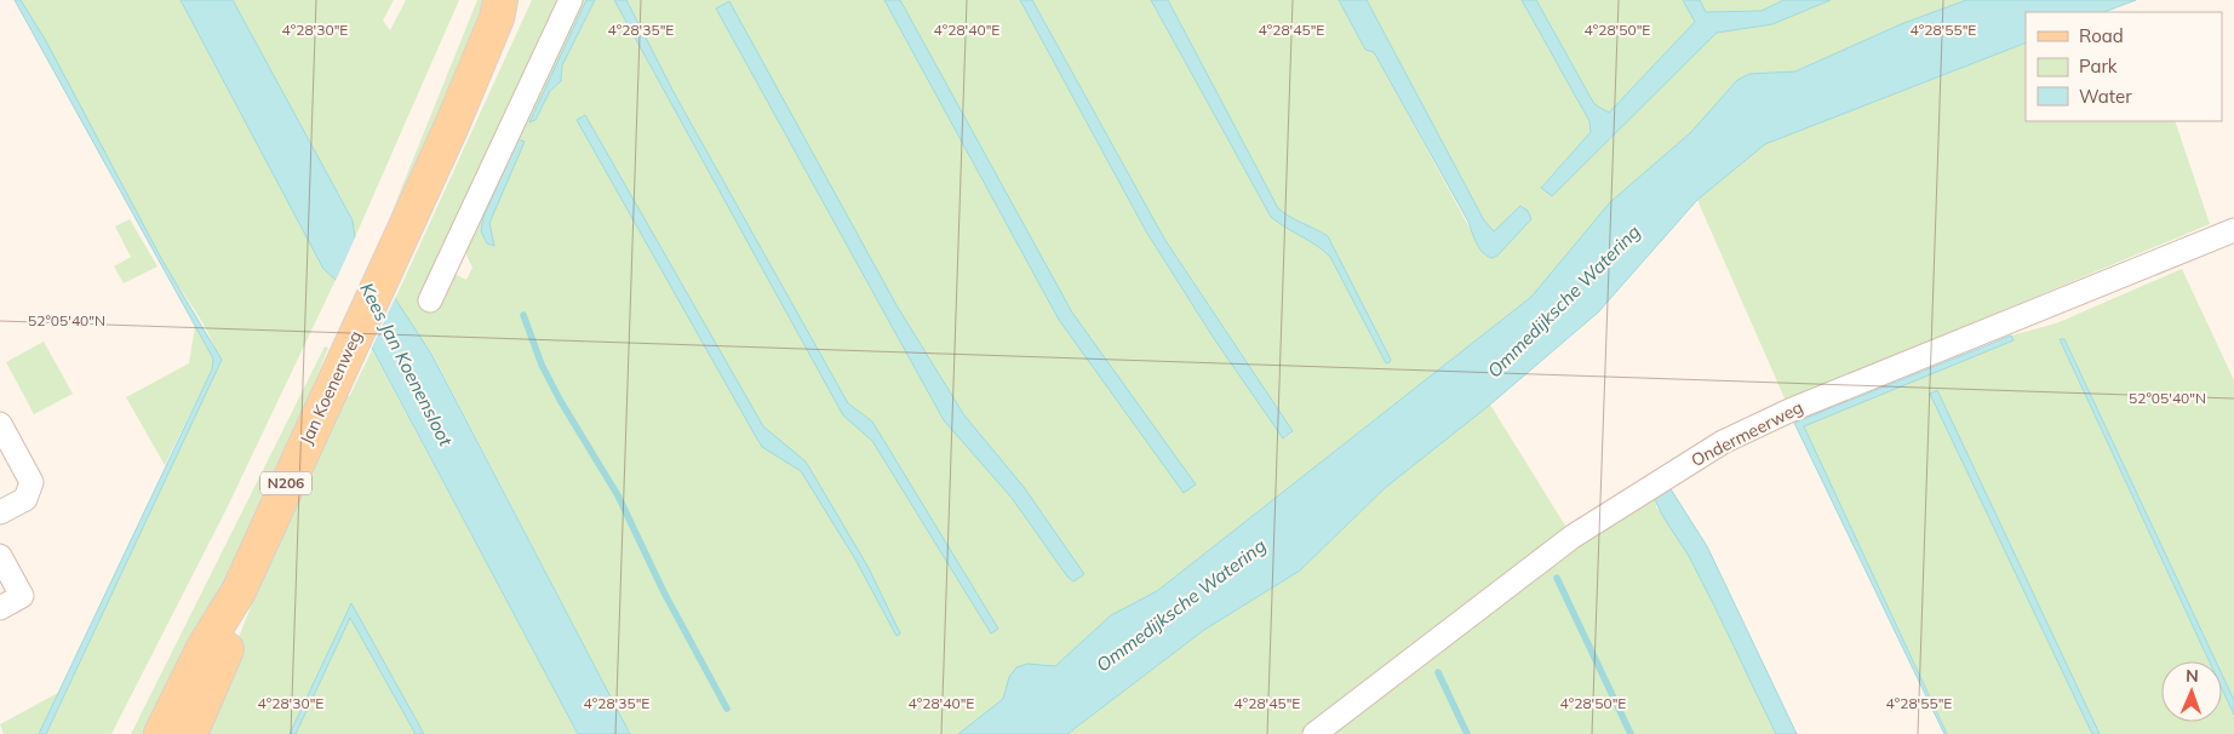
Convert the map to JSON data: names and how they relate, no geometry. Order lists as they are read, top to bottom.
{
  "streets": {
    "main road": ["Jan Koenenweg", "N206"],
    "street": ["Ondermeerweg"]
  },
  "water": ["Ommedijksche Watering", "Kees Jan Koenensloot"],
  "legend": ["Road", "Park", "Water"],
  "north": "top",
  "coordinates": [
    "4°28'30\"E",
    "4°28'35\"E",
    "4°28'40\"E",
    "4°28'45\"E",
    "4°28'50\"E",
    "4°28'55\"E",
    "52°05'40\"N"
  ]
}
